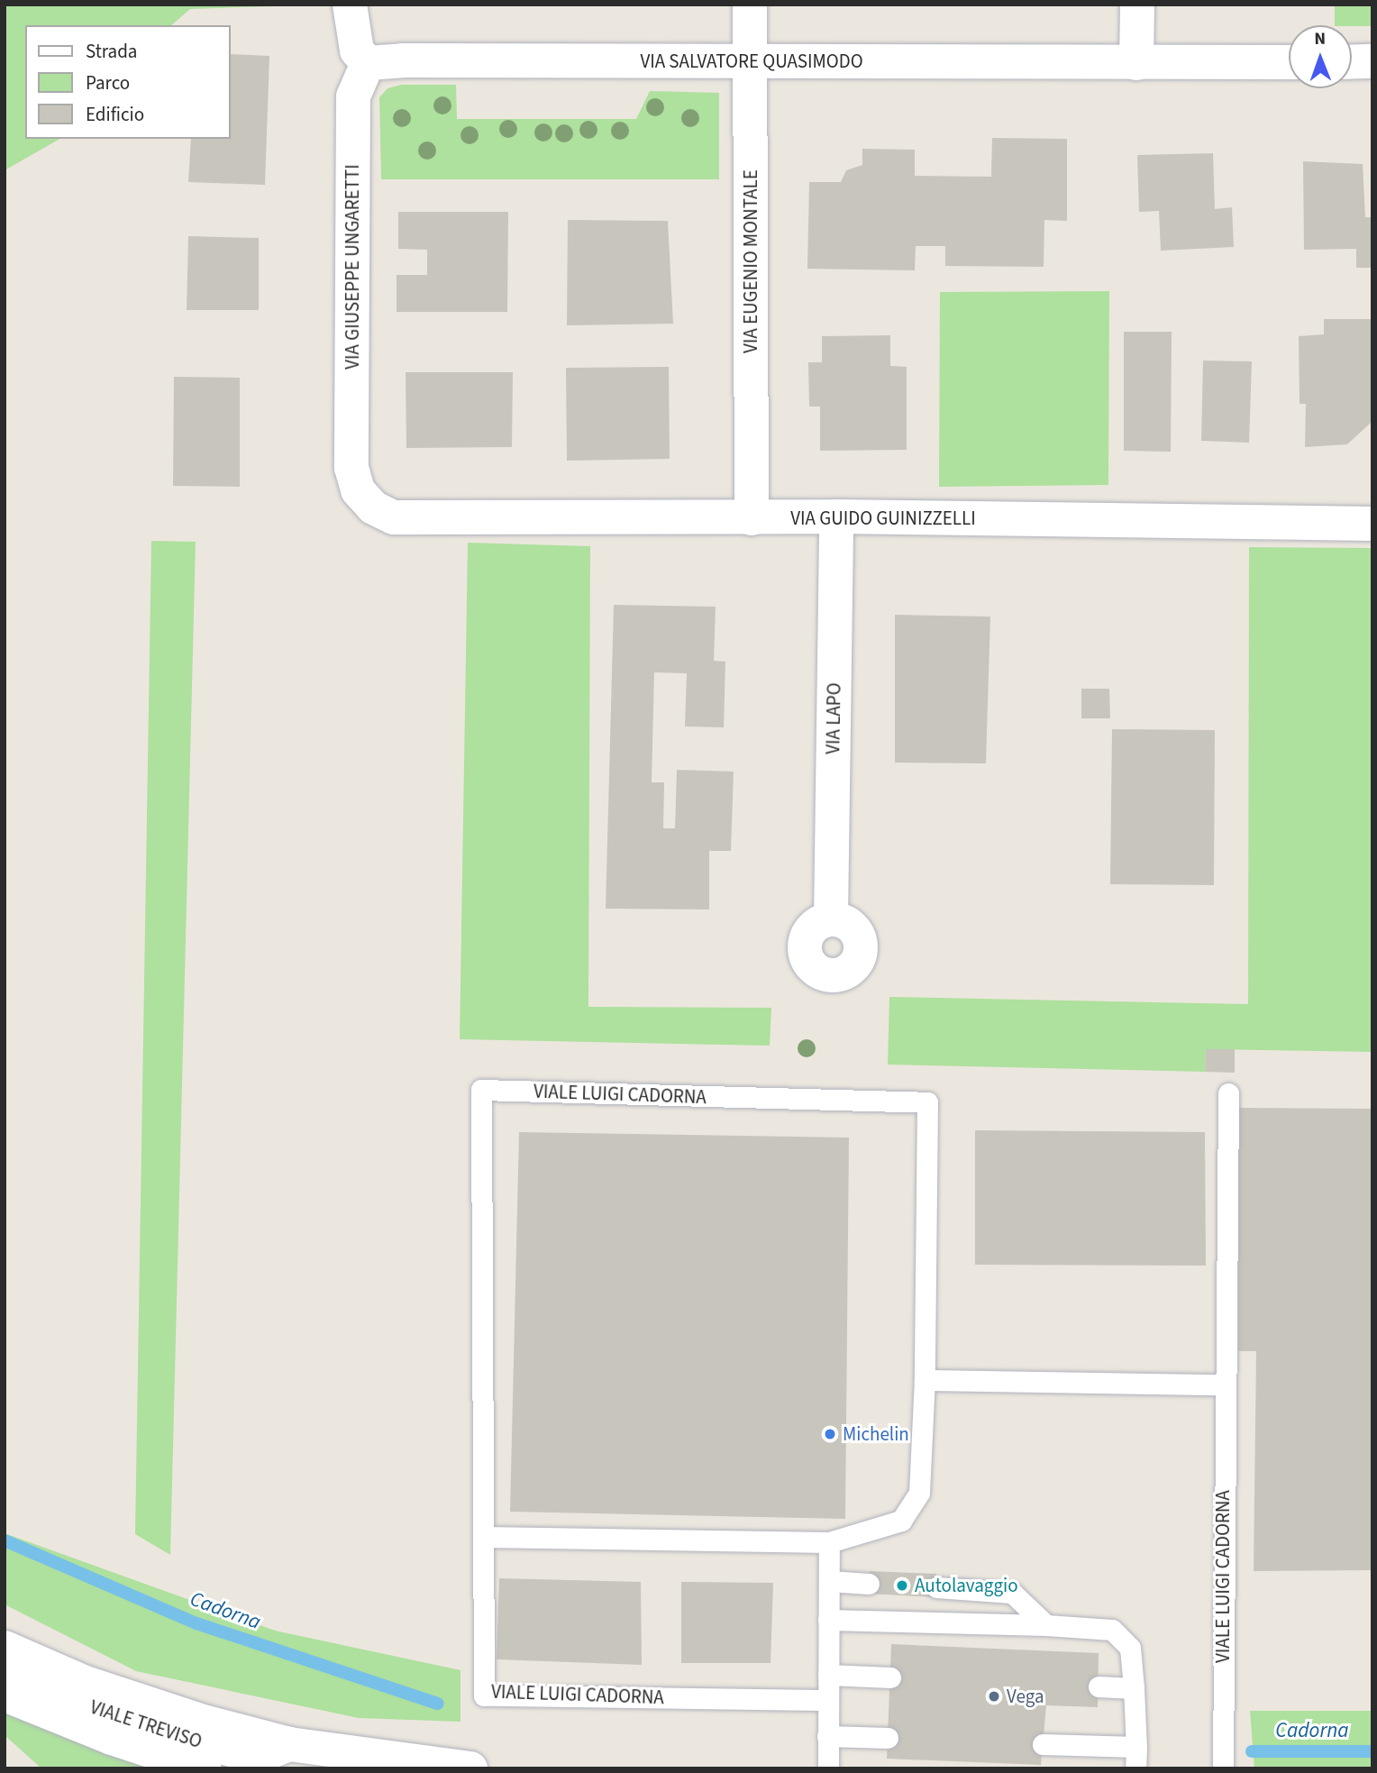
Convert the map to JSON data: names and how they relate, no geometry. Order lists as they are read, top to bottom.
{
  "streets": {
    "street": [
      "VIA SALVATORE QUASIMODO",
      "VIA EUGENIO MONTALE",
      "VIA GIUSEPPE UNGARETTI",
      "VIA GUIDO GUINIZZELLI",
      "VIA LAPO",
      "VIALE TREVISO"
    ],
    "lane": ["VIALE LUIGI CADORNA"]
  },
  "crossings": [
    ["VIA SALVATORE QUASIMODO", "VIA EUGENIO MONTALE"],
    ["VIA SALVATORE QUASIMODO", "VIA GIUSEPPE UNGARETTI"],
    ["VIA EUGENIO MONTALE", "VIA GUIDO GUINIZZELLI"],
    ["VIA GIUSEPPE UNGARETTI", "VIA GUIDO GUINIZZELLI"],
    ["VIA GUIDO GUINIZZELLI", "VIA LAPO"]
  ],
  "water": ["Cadorna"],
  "places": ["Michelin", "Autolavaggio", "Vega"],
  "legend": ["Strada", "Parco", "Edificio"],
  "north": "top"
}
